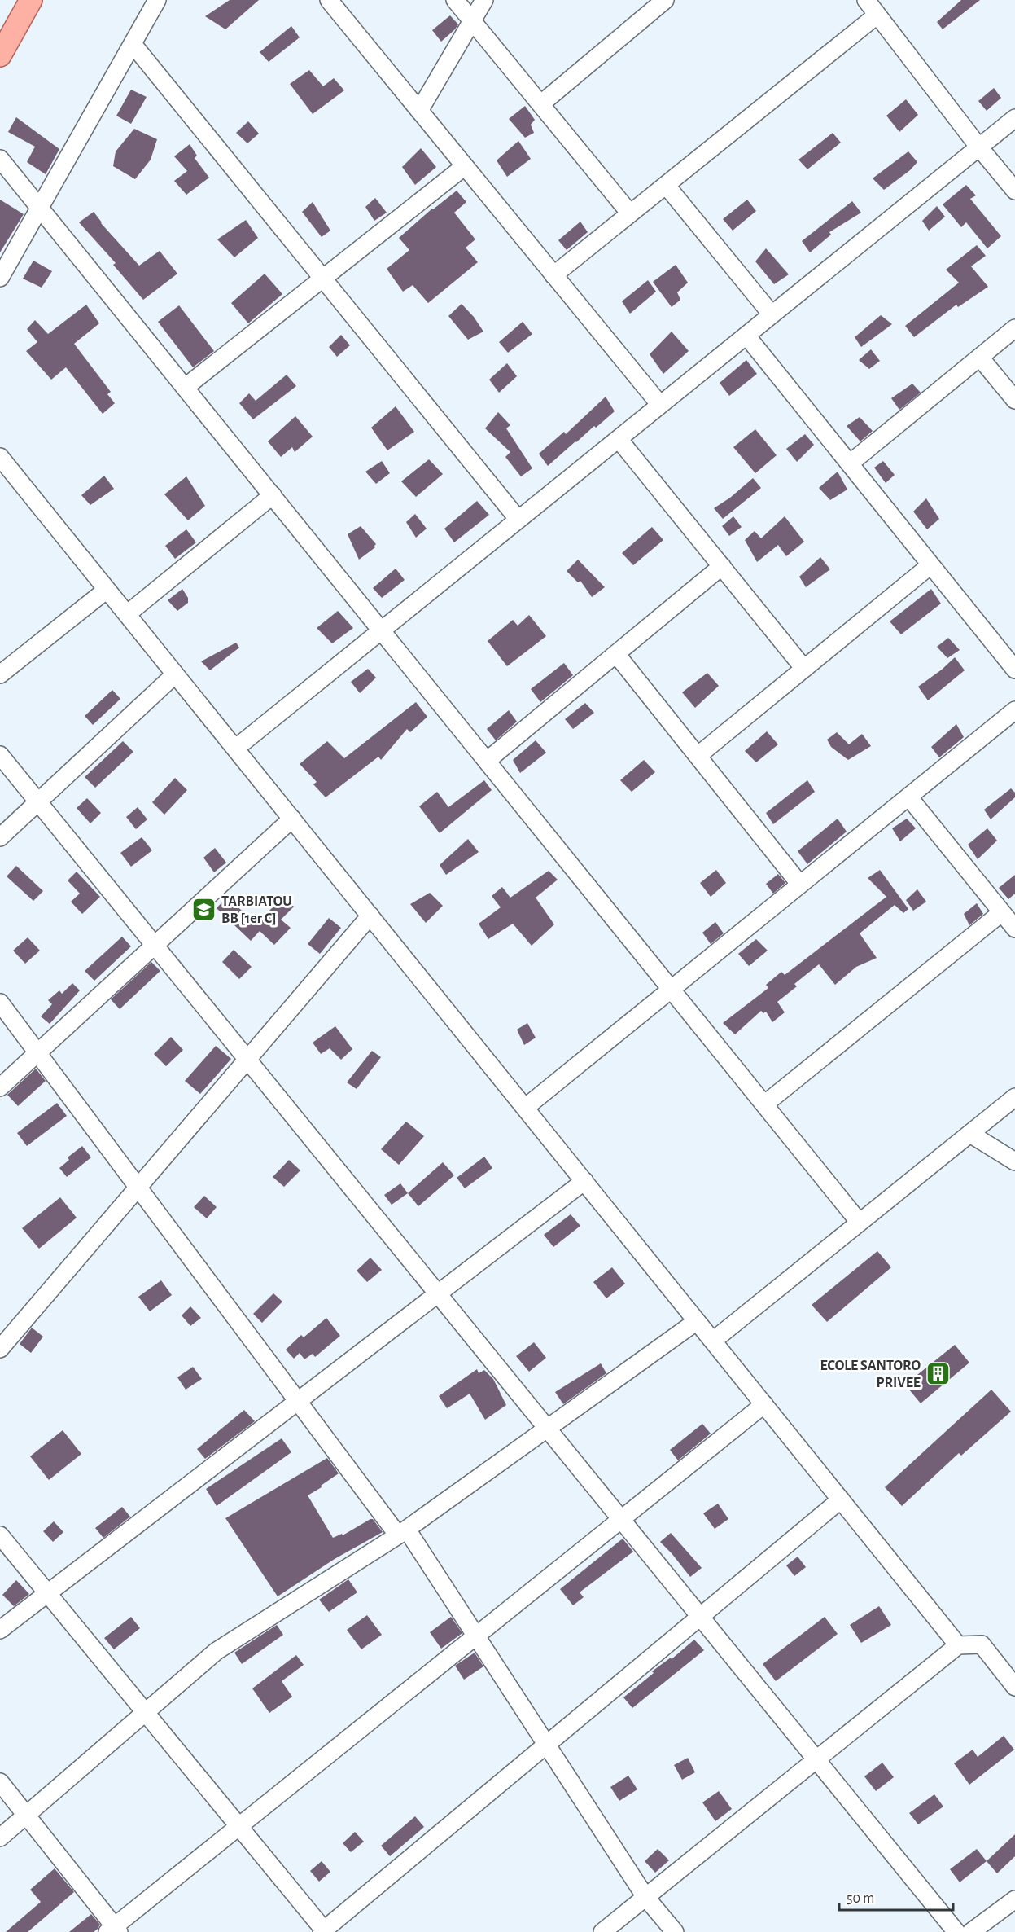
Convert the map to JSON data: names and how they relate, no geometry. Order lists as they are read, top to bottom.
{
  "places": {
    "school or university": ["TARBIATOU BB [1er C]"],
    "building": ["ECOLE SANTORO PRIVEE"]
  },
  "scale_bar": "50 m"
}
